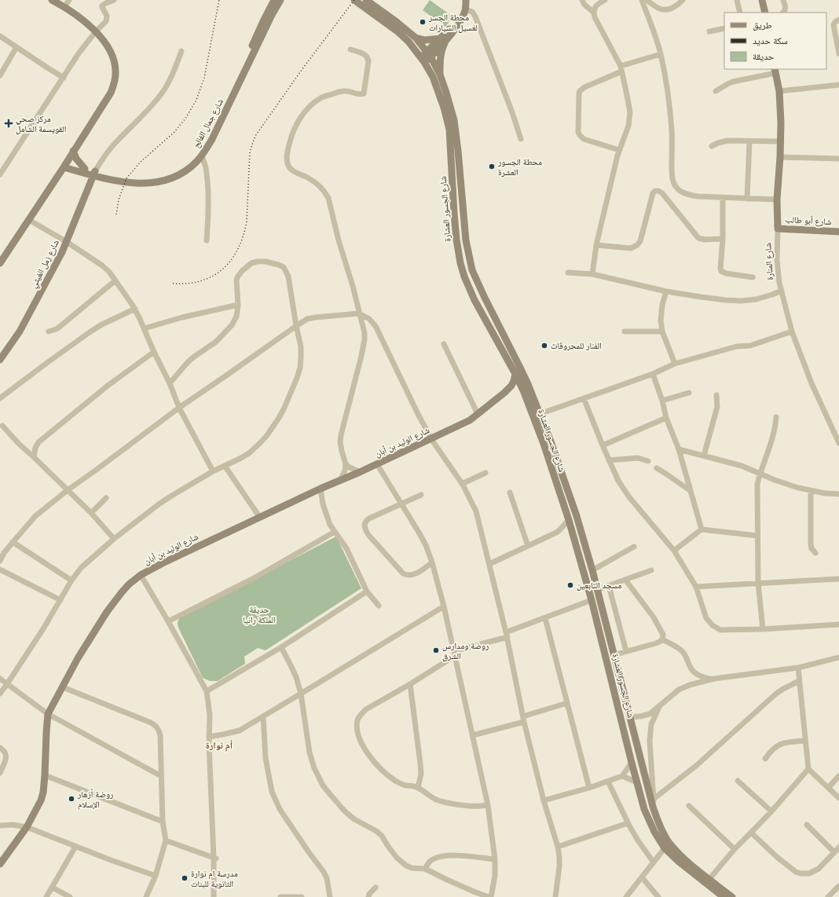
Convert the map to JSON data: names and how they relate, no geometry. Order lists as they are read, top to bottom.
{
  "streets": {
    "street": [
      "شارع جمال الفالح",
      "شارع الجسور العشارة",
      "شارع أبو طالب",
      "شارع المنارة",
      "شارع زمل الغيثي",
      "شارع الوليد بن أبان"
    ]
  },
  "crossings": [
    ["شارع جمال الفالح", "شارع زمل الغيثي"],
    ["شارع الجسور العشارة", "شارع الوليد بن أبان"],
    ["شارع أبو طالب", "شارع المنارة"]
  ],
  "districts": ["أم نوارة"],
  "parks": ["حديقة الملكة رانيا"],
  "places": {
    "other": [
      "محطة الجسر لغسيل السيارات",
      "محطة الجسور العشرة",
      "الفنار للمحروقات",
      "مسجد التابعين",
      "روضة ومدارس الشرق",
      "روضة أزهار الإسلام",
      "مدرسة ام نوارة الثانوية للبنات"
    ],
    "health": ["مركز صحي القويسمة الشامل"]
  },
  "legend": ["طريق", "سكة حديد", "حديقة"]
}
